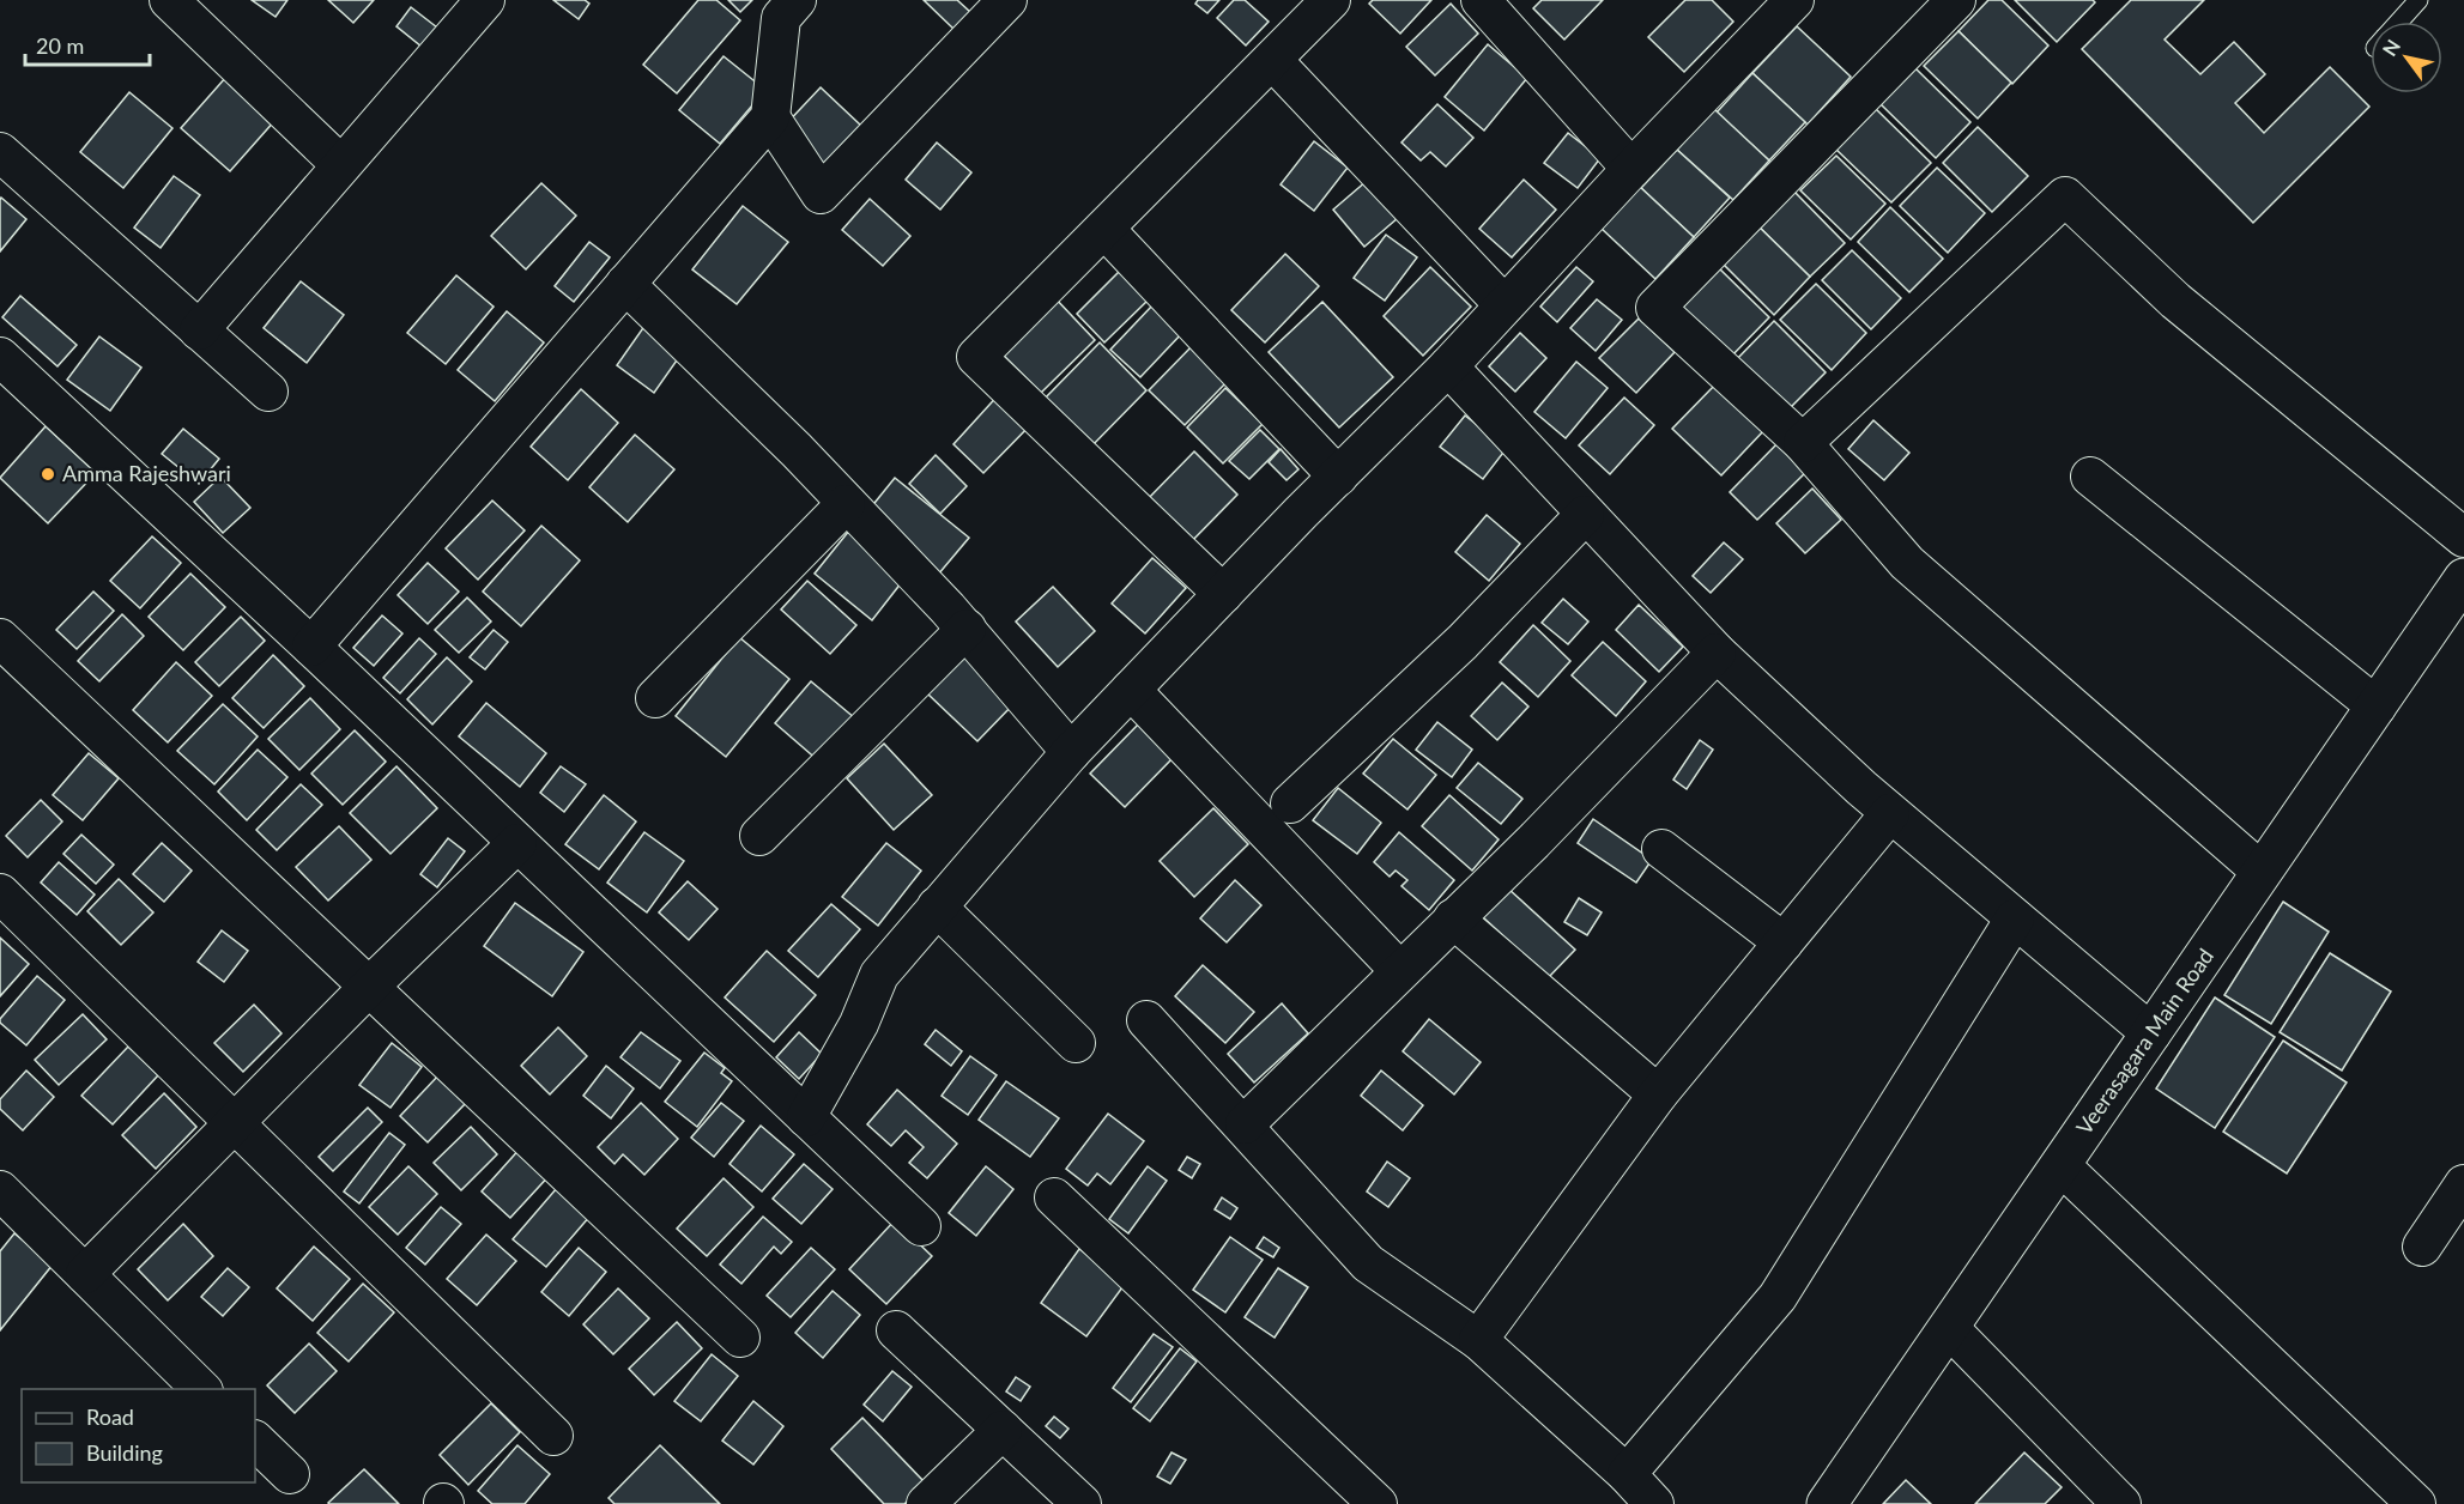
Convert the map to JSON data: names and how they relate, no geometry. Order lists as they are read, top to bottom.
{
  "streets": {
    "street": ["Veerasagara Main Road"]
  },
  "places": ["Amma Rajeshwari"],
  "legend": ["Road", "Building"],
  "scale_bar": "20 m",
  "north": "top left"
}
